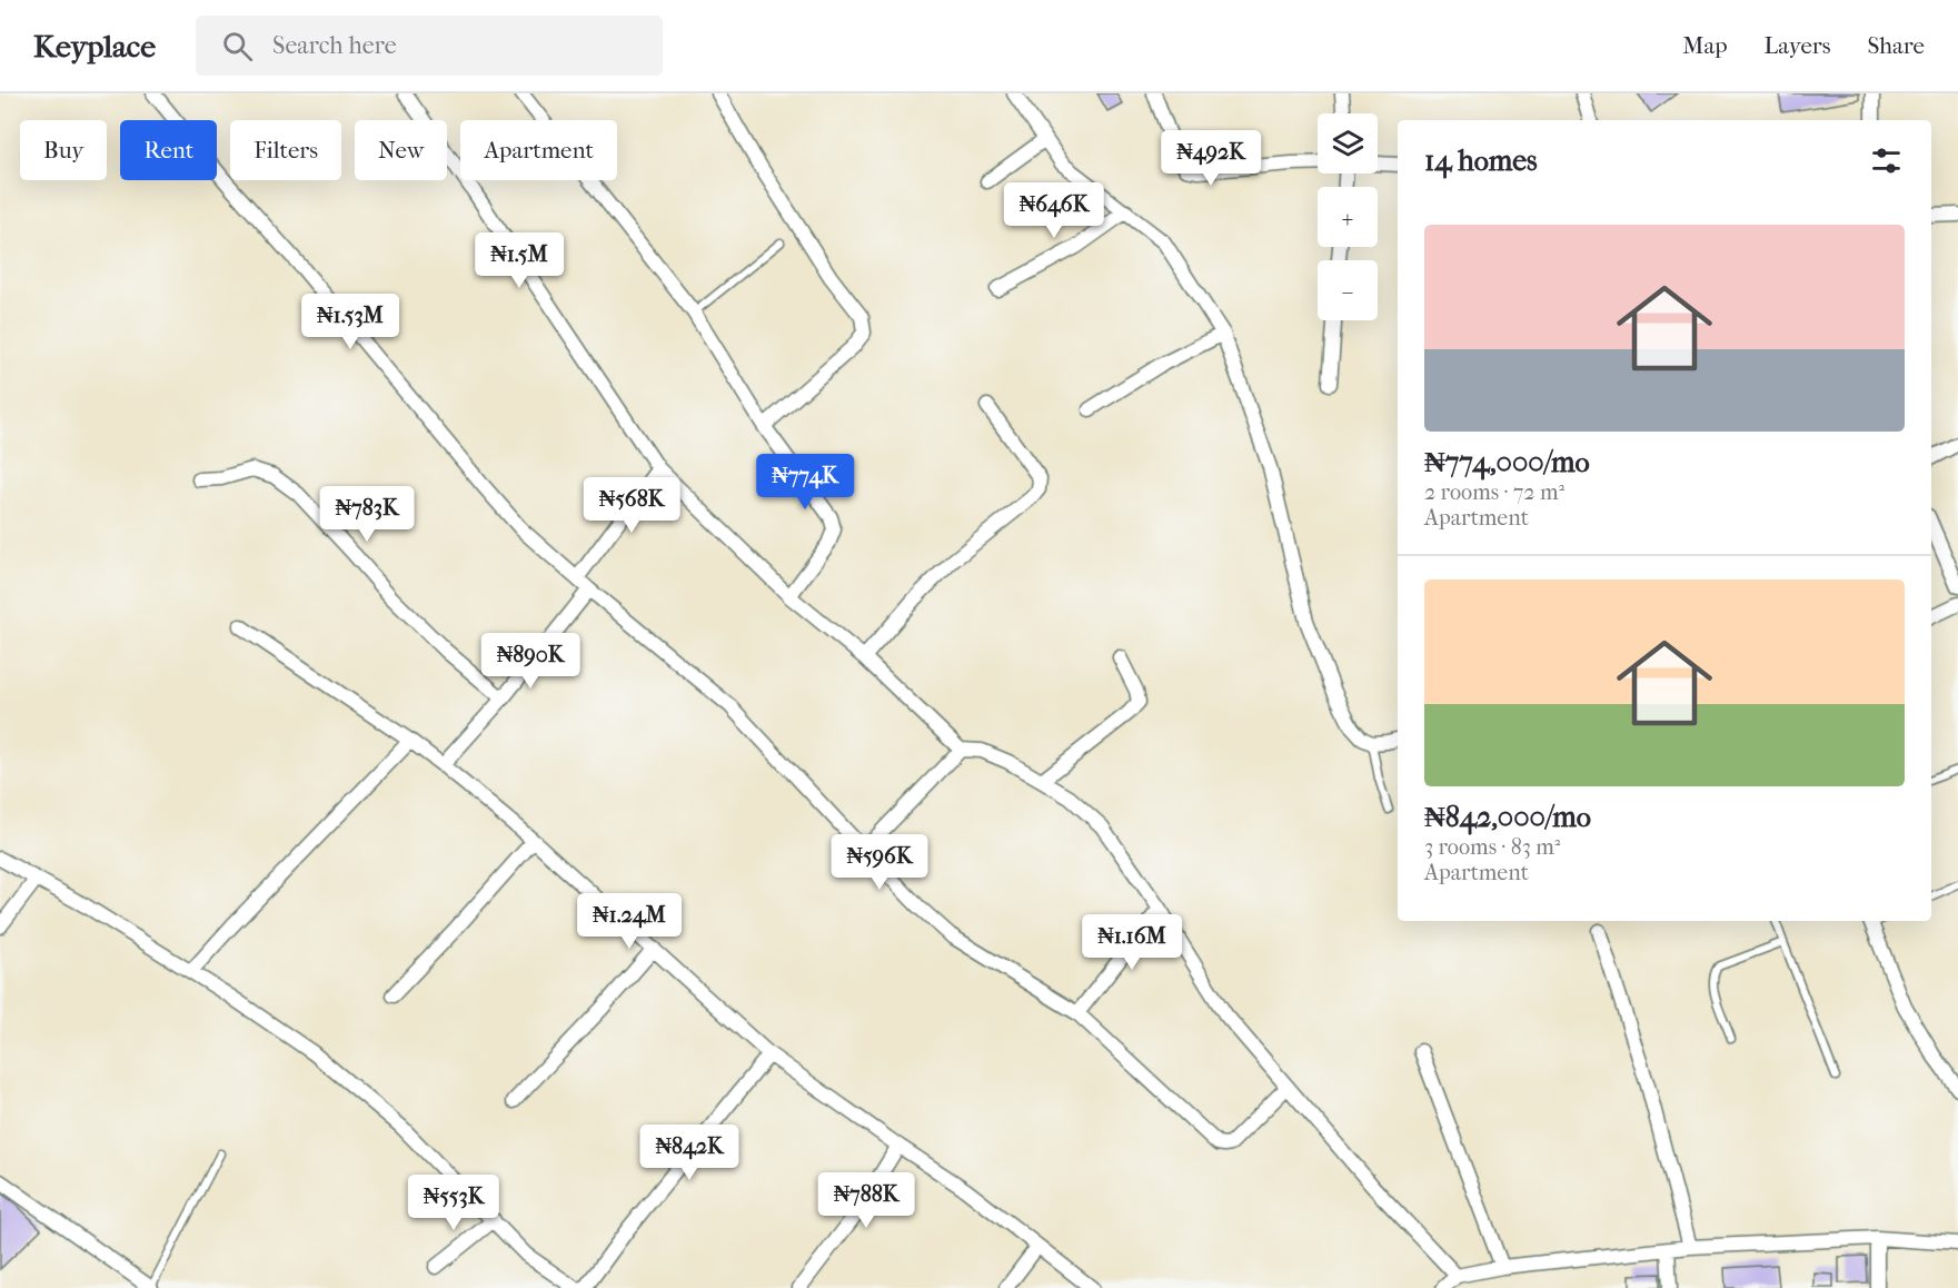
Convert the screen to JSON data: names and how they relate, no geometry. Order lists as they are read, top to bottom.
{
  "page": {
    "header": "Keyplace",
    "search": "Search here",
    "nav": ["Map", "Layers", "Share"],
    "map_buttons": ["+", "−"],
    "chip": [
      "Buy",
      "Rent",
      "Filters",
      "New",
      "Apartment"
    ],
    "heading": "14 homes",
    "price": [
      "₦492K",
      "₦646K",
      "₦1.5M",
      "₦1.53M",
      "₦774K",
      "₦568K",
      "₦783K",
      "₦890K",
      "₦596K",
      "₦1.24M",
      "₦1.16M",
      "₦842K",
      "₦788K",
      "₦553K"
    ],
    "list": [
      {
        "name": "₦774,000/mo",
        "note": "2 rooms · 72 m² · Apartment"
      },
      {
        "name": "₦842,000/mo",
        "note": "3 rooms · 83 m² · Apartment"
      }
    ]
  }
}
